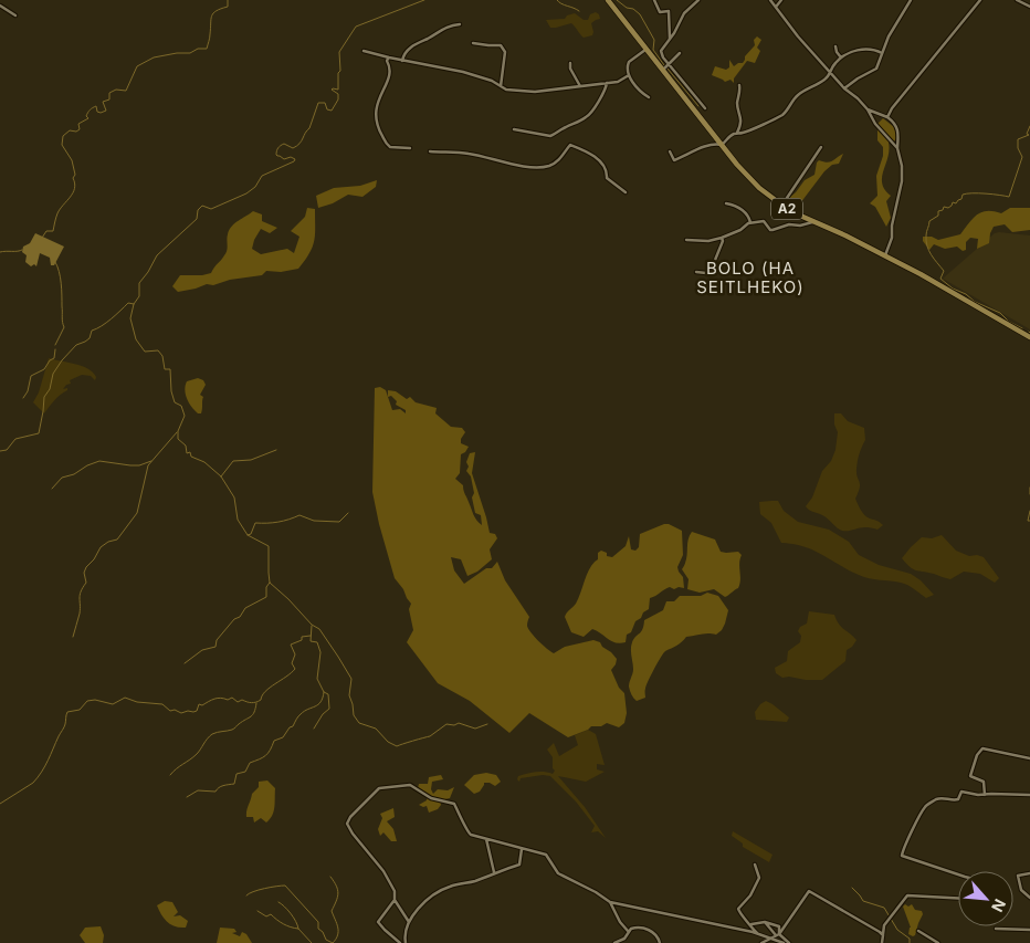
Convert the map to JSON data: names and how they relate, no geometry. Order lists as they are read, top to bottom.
{
  "streets": {
    "main road": ["A2"]
  },
  "districts": ["BOLO (HA SEITLHEKO)"],
  "north": "bottom right"
}
